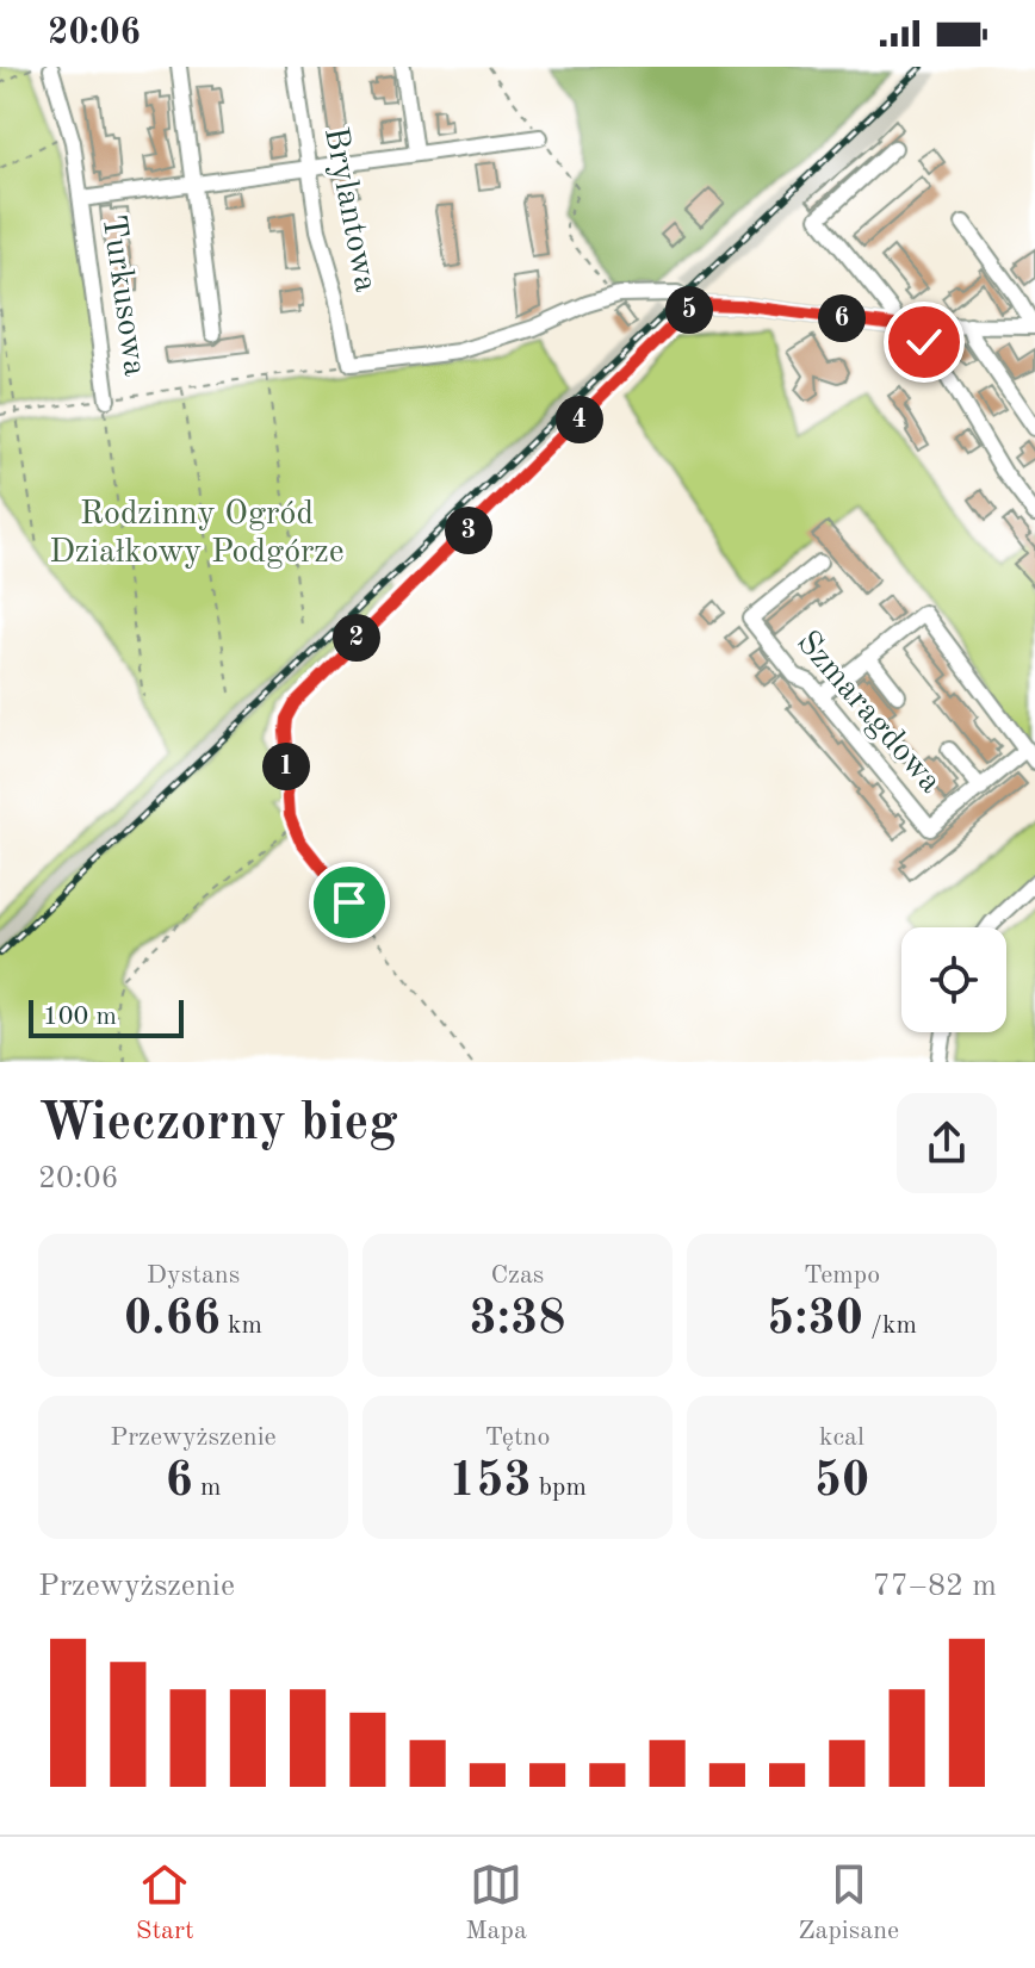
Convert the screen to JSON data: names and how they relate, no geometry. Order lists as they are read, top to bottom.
{
  "streets": {
    "street": ["Brylantowa", "Turkusowa", "Szmaragdowa"]
  },
  "crossings": [
    ["Brylantowa", "Turkusowa"]
  ],
  "parks": ["Rodzinny Ogród Działkowy Podgórze"],
  "scale_bar": "100 m",
  "page": {
    "status": "20:06",
    "pins": [
      "5",
      "6",
      "4",
      "3",
      "2",
      "1"
    ],
    "scale": "100 m",
    "heading": ["Wieczorny bieg", "20:06"],
    "stats": [
      ["Dystans", "0.66 km"],
      ["Czas", "3:38"],
      ["Tempo", "5:30 /km"],
      ["Przewyższenie", "6 m"],
      ["Tętno", "153 bpm"],
      ["kcal", "50"]
    ],
    "chart": ["Przewyższenie", "77–82 m"],
    "tabs": ["Start", "Mapa", "Zapisane"]
  }
}
